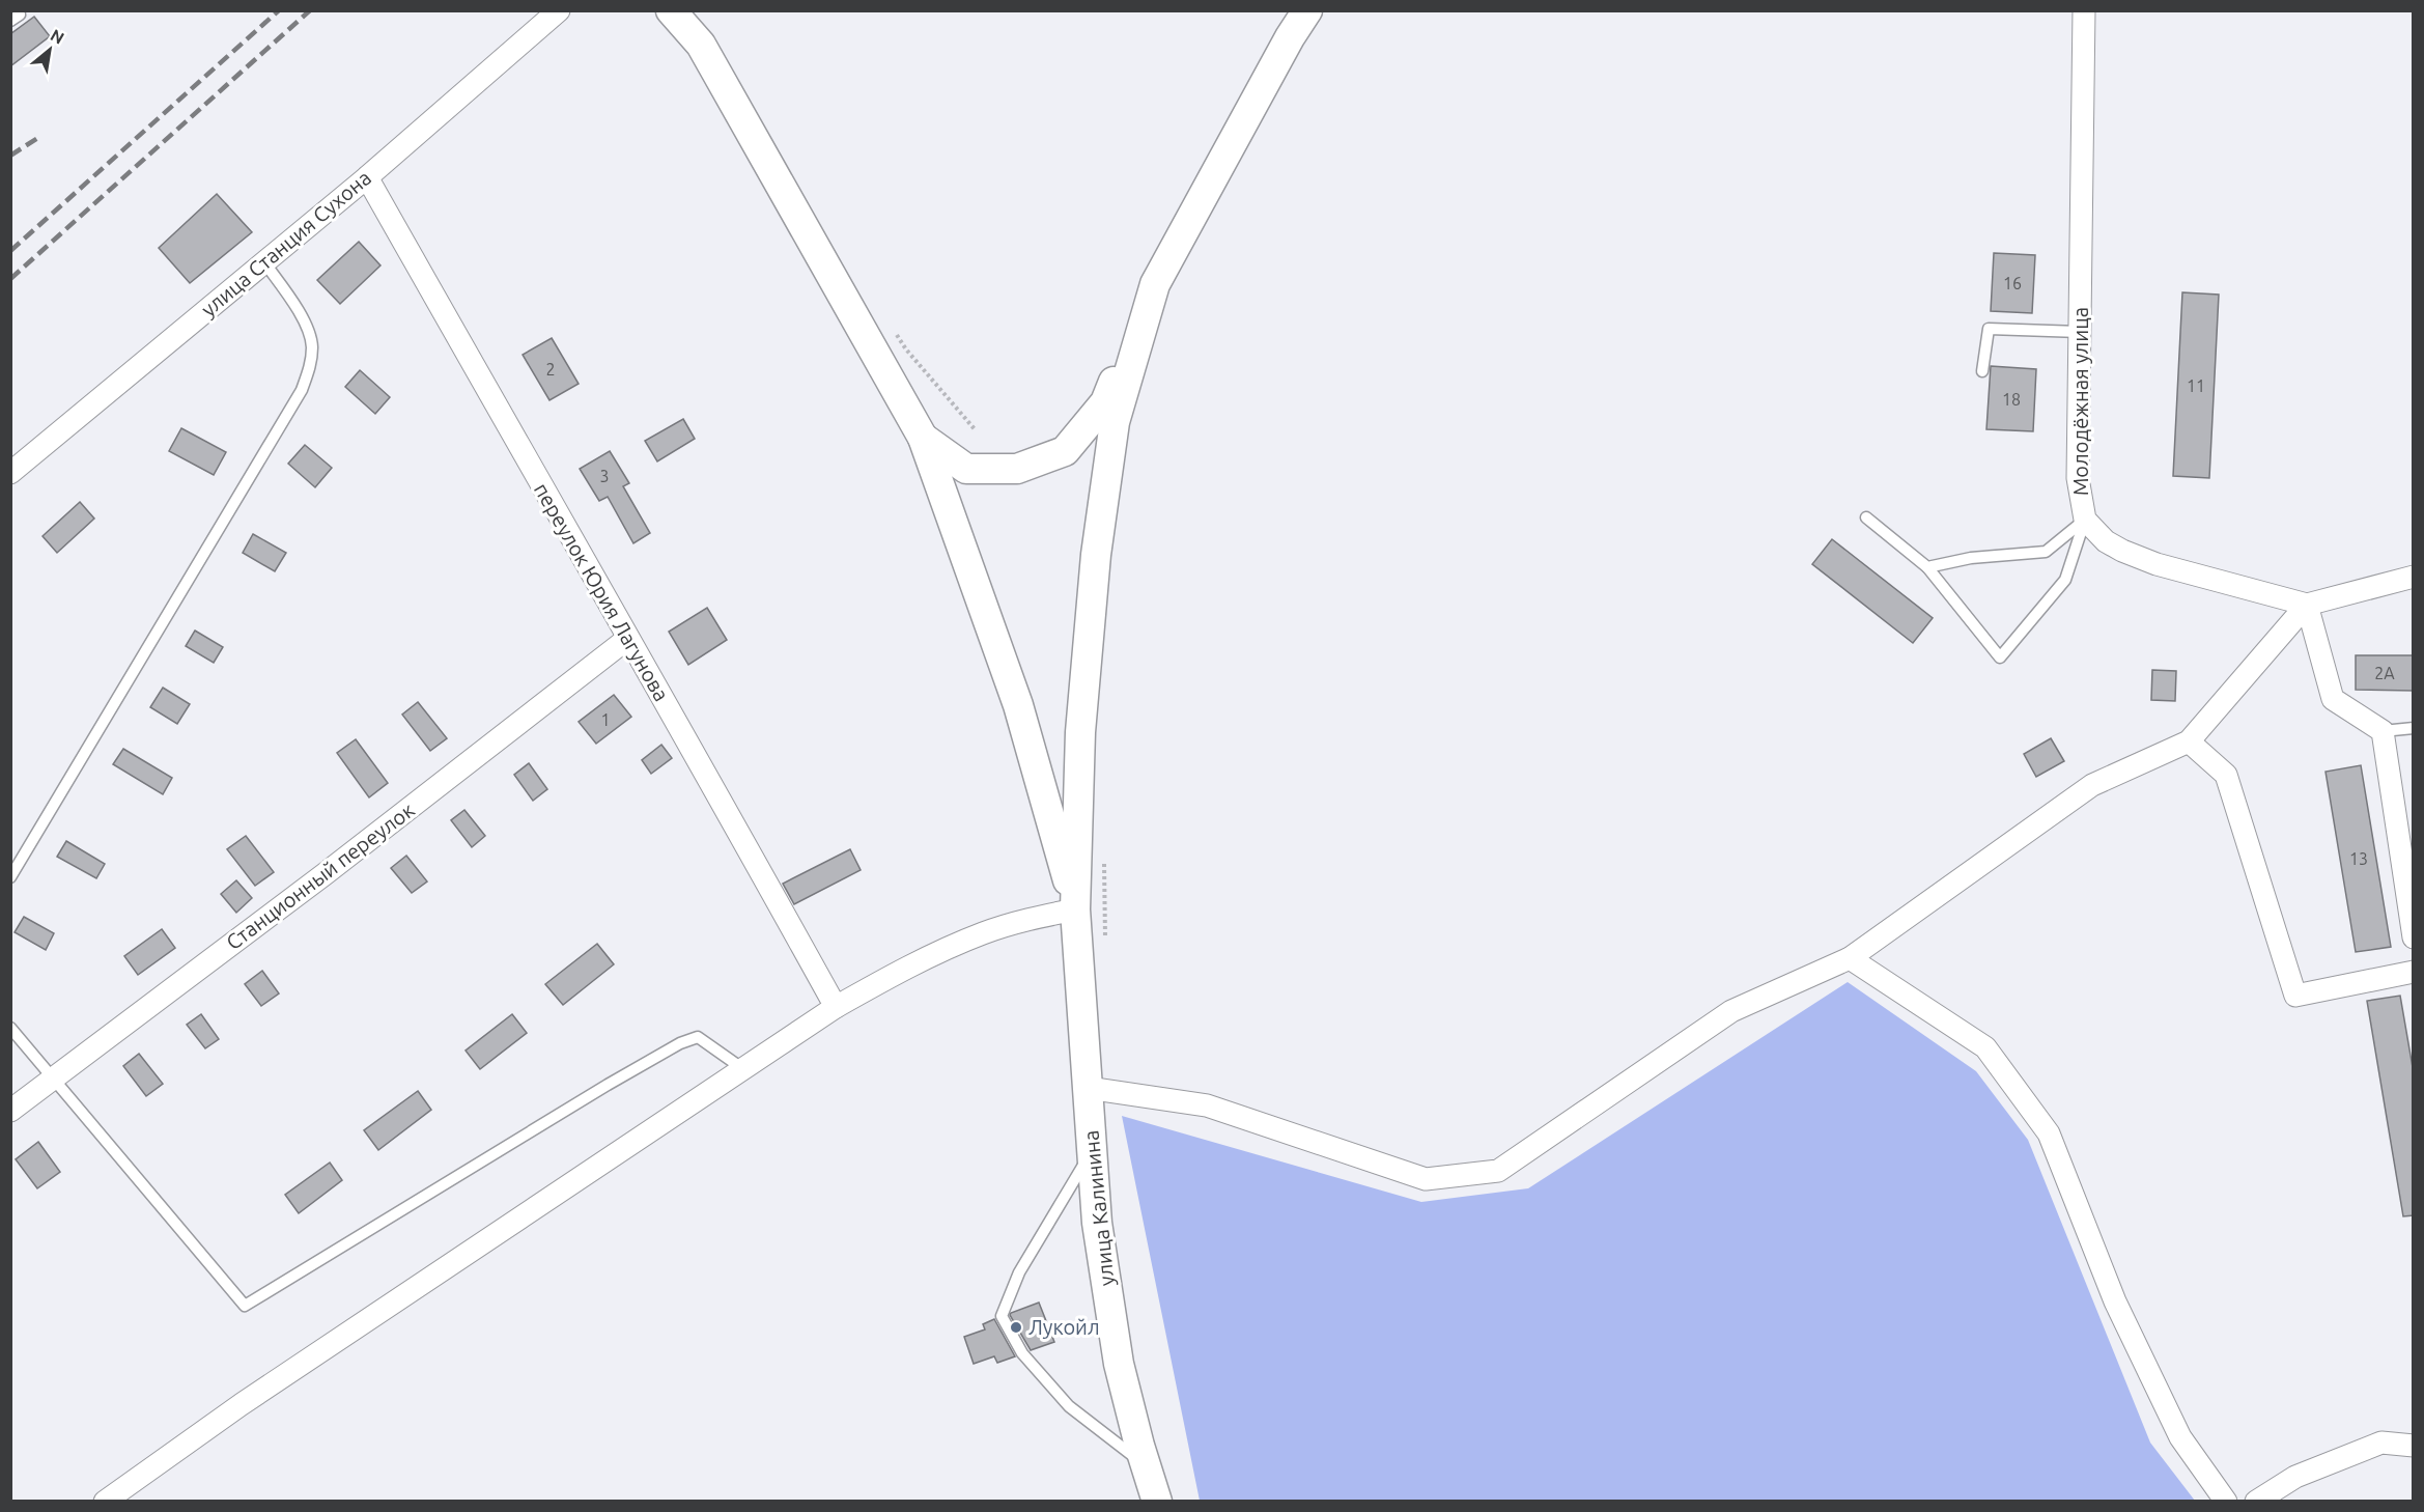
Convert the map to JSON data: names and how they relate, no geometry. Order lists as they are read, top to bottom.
{
  "streets": {
    "main road": ["улица Калинина"],
    "street": [
      "улица Станция Сухона",
      "Молодёжная улица",
      "переулок Юрия Лагунова",
      "Станционный переулок"
    ]
  },
  "crossings": [
    ["улица Станция Сухона", "переулок Юрия Лагунова"],
    ["переулок Юрия Лагунова", "Станционный переулок"]
  ],
  "places": ["Лукойл"],
  "house_numbers": [
    "16",
    "2",
    "11",
    "18",
    "3",
    "2А",
    "1",
    "13"
  ],
  "north": "top right"
}
